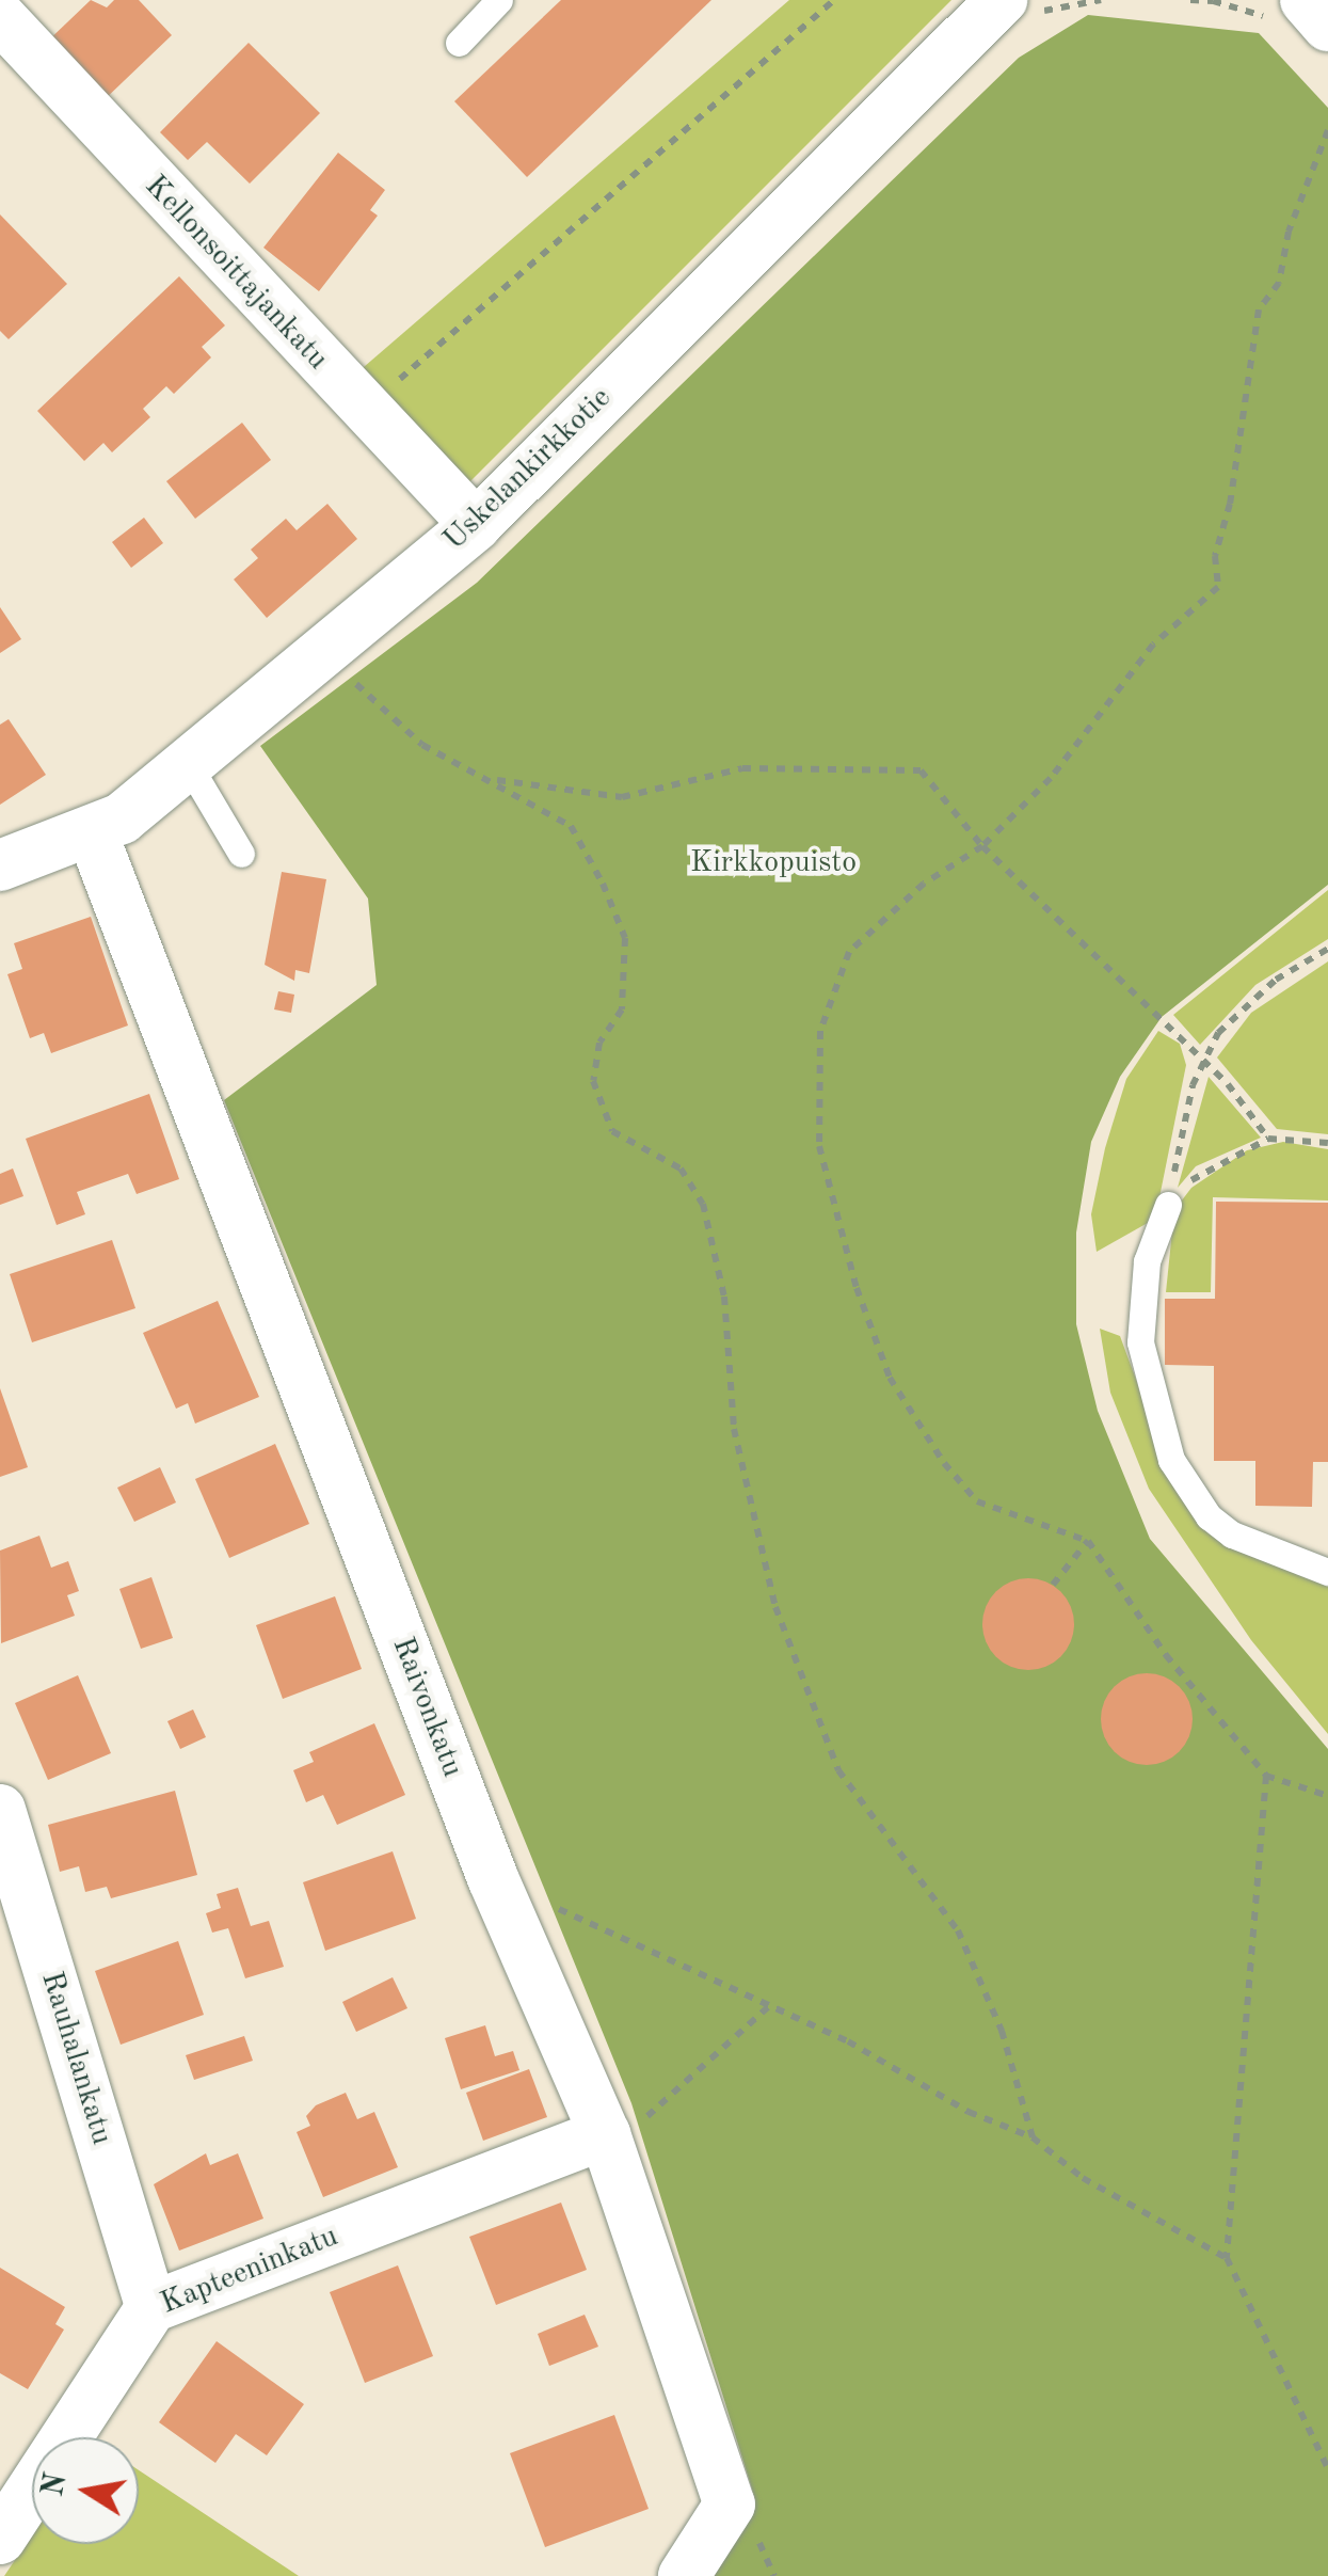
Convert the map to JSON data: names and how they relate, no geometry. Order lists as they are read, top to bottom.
{
  "streets": {
    "street": [
      "Kellonsoittajankatu",
      "Uskelankirkkotie",
      "Raivonkatu",
      "Rauhalankatu",
      "Kapteeninkatu"
    ]
  },
  "crossings": [
    ["Kellonsoittajankatu", "Uskelankirkkotie"],
    ["Uskelankirkkotie", "Raivonkatu"],
    ["Raivonkatu", "Kapteeninkatu"],
    ["Rauhalankatu", "Kapteeninkatu"]
  ],
  "parks": ["Kirkkopuisto"],
  "north": "left"
}
